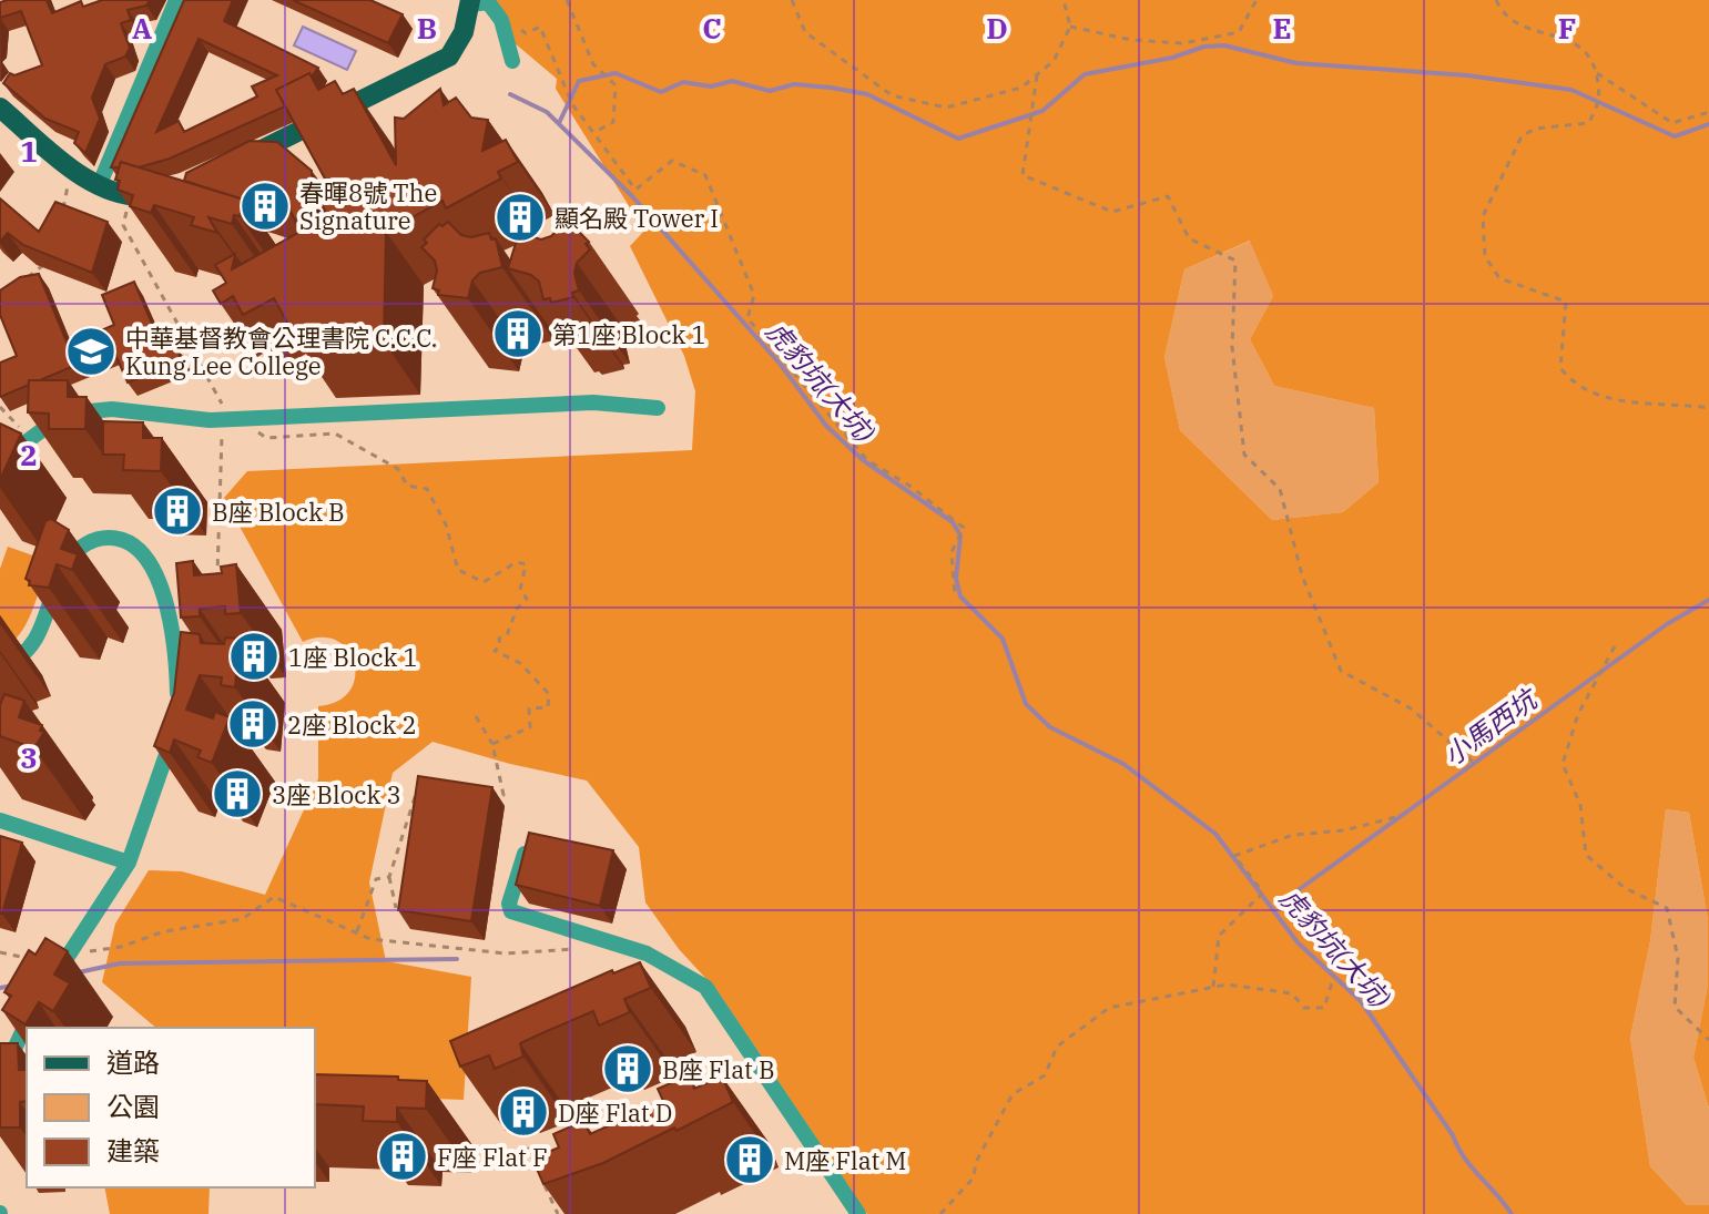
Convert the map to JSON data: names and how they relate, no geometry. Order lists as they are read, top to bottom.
{
  "water": ["虎豹坑(大坑)", "小馬西坑"],
  "places": {
    "building": [
      "春暉8號 The Signature",
      "顯名殿 Tower I",
      "第1座 Block 1",
      "B座 Block B",
      "1座 Block 1",
      "2座 Block 2",
      "3座 Block 3",
      "B座 Flat B",
      "D座 Flat D",
      "F座 Flat F",
      "M座 Flat M"
    ],
    "school or university": ["中華基督教會公理書院 C.C.C. Kung Lee College"]
  },
  "legend": ["道路", "公園", "建築"],
  "grid": {
    "columns": [
      "A",
      "B",
      "C",
      "D",
      "E",
      "F"
    ],
    "rows": ["1", "2", "3"]
  }
}
